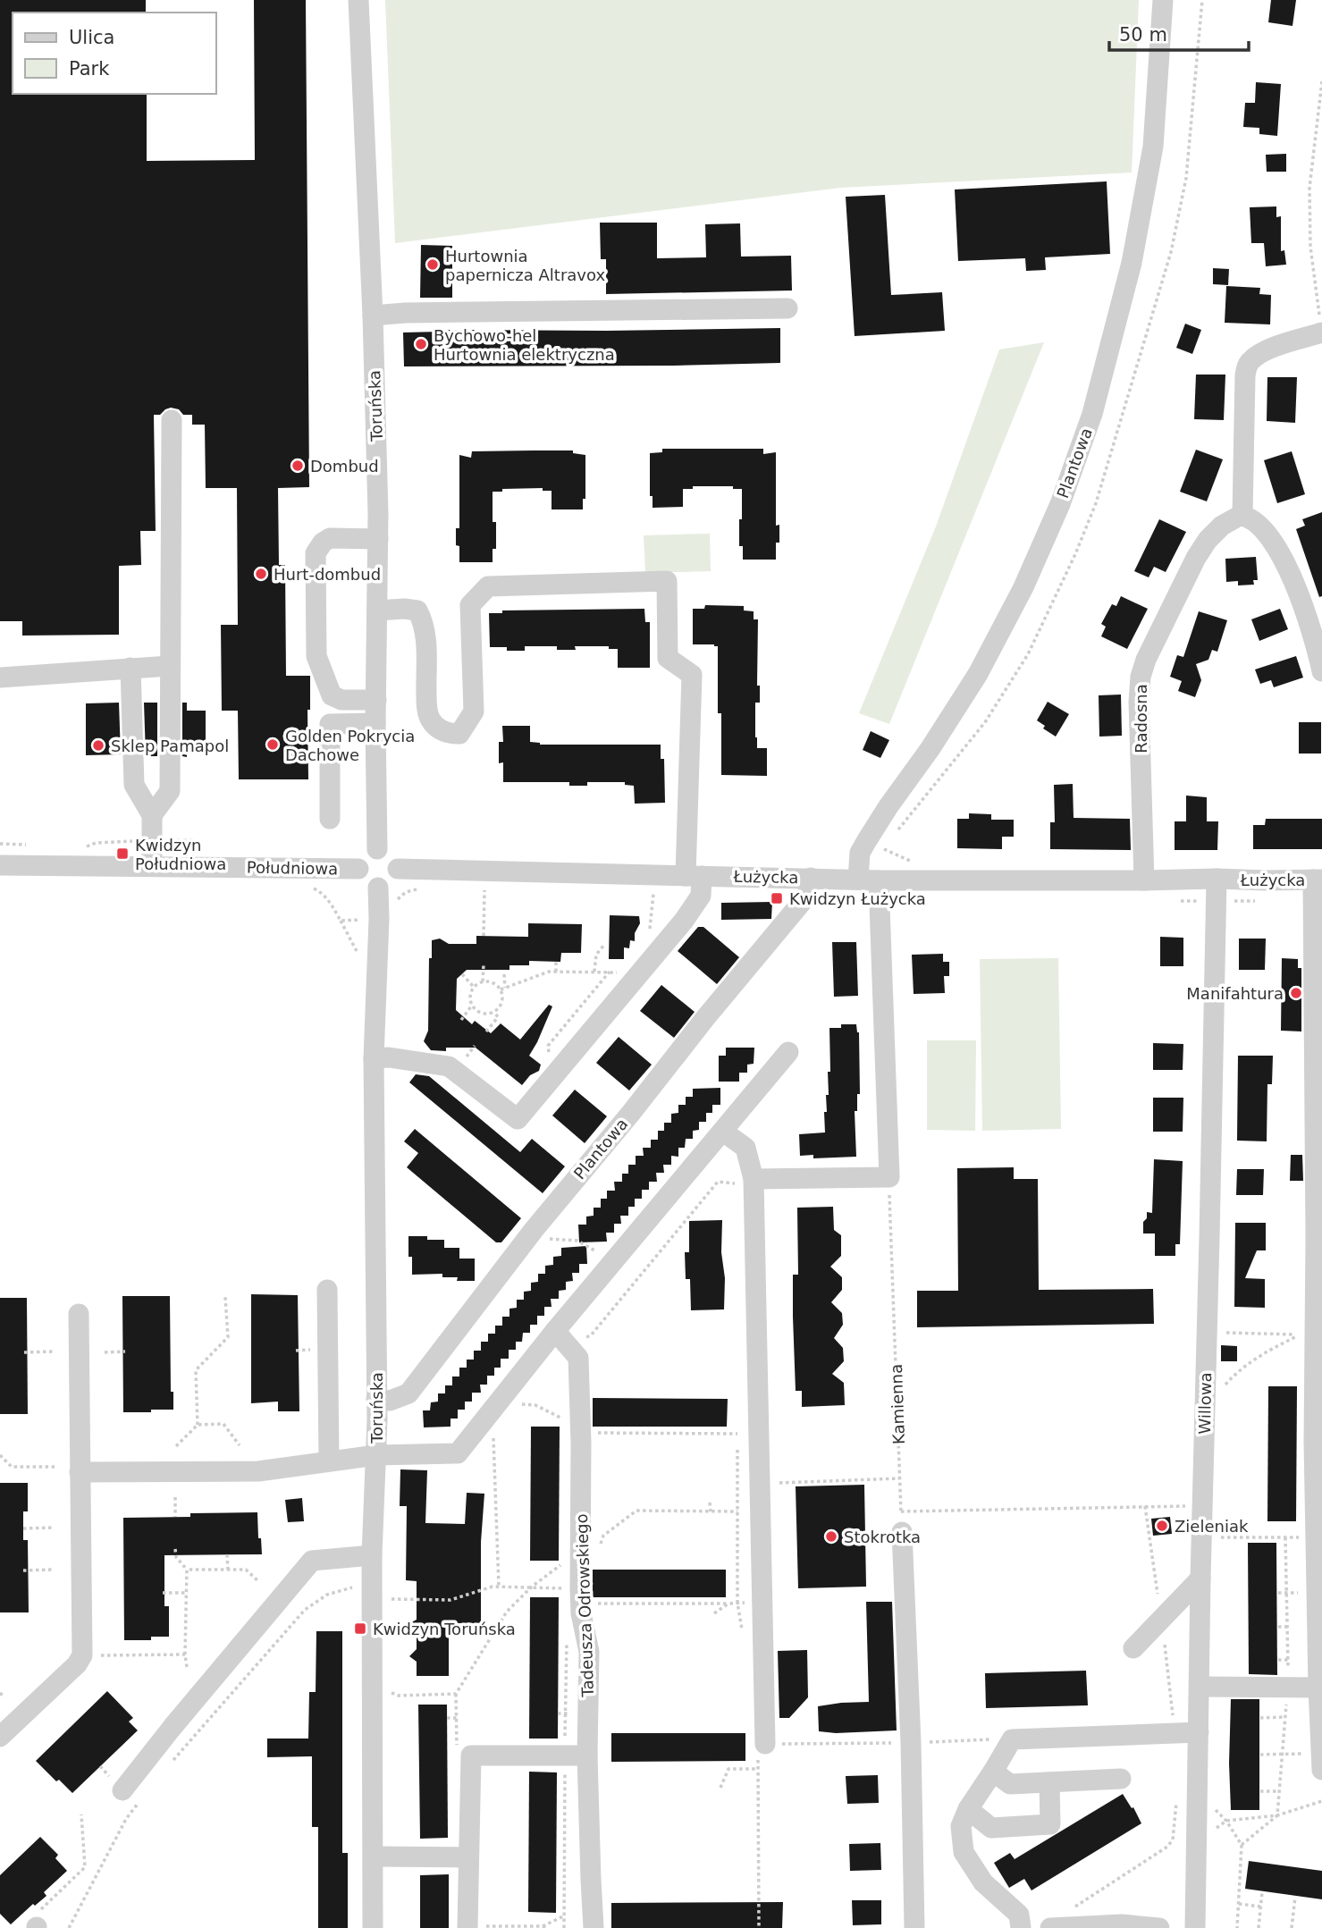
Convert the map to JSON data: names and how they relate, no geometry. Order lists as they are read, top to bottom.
{
  "streets": {
    "street": [
      "Toruńska",
      "Plantowa",
      "Radosna",
      "Południowa",
      "Łużycka",
      "Willowa",
      "Tadeusza Odrowskiego"
    ],
    "path": ["Kamienna"]
  },
  "crossings": [
    ["Toruńska", "Plantowa"],
    ["Toruńska", "Południowa"],
    ["Toruńska", "Łużycka"],
    ["Plantowa", "Łużycka"],
    ["Radosna", "Łużycka"],
    ["Południowa", "Łużycka"],
    ["Łużycka", "Willowa"]
  ],
  "places": {
    "other": [
      "Hurtownia papernicza Altravox",
      "Bychowo-hel Hurtownia elektryczna",
      "Dombud",
      "Hurt-dombud",
      "Golden Pokrycia Dachowe",
      "Sklep Pamapol",
      "Manifahtura",
      "Zieleniak",
      "Stokrotka"
    ],
    "transit": ["Kwidzyn Południowa", "Kwidzyn Łużycka", "Kwidzyn Toruńska"]
  },
  "legend": ["Ulica", "Park"],
  "scale_bar": "50 m"
}
